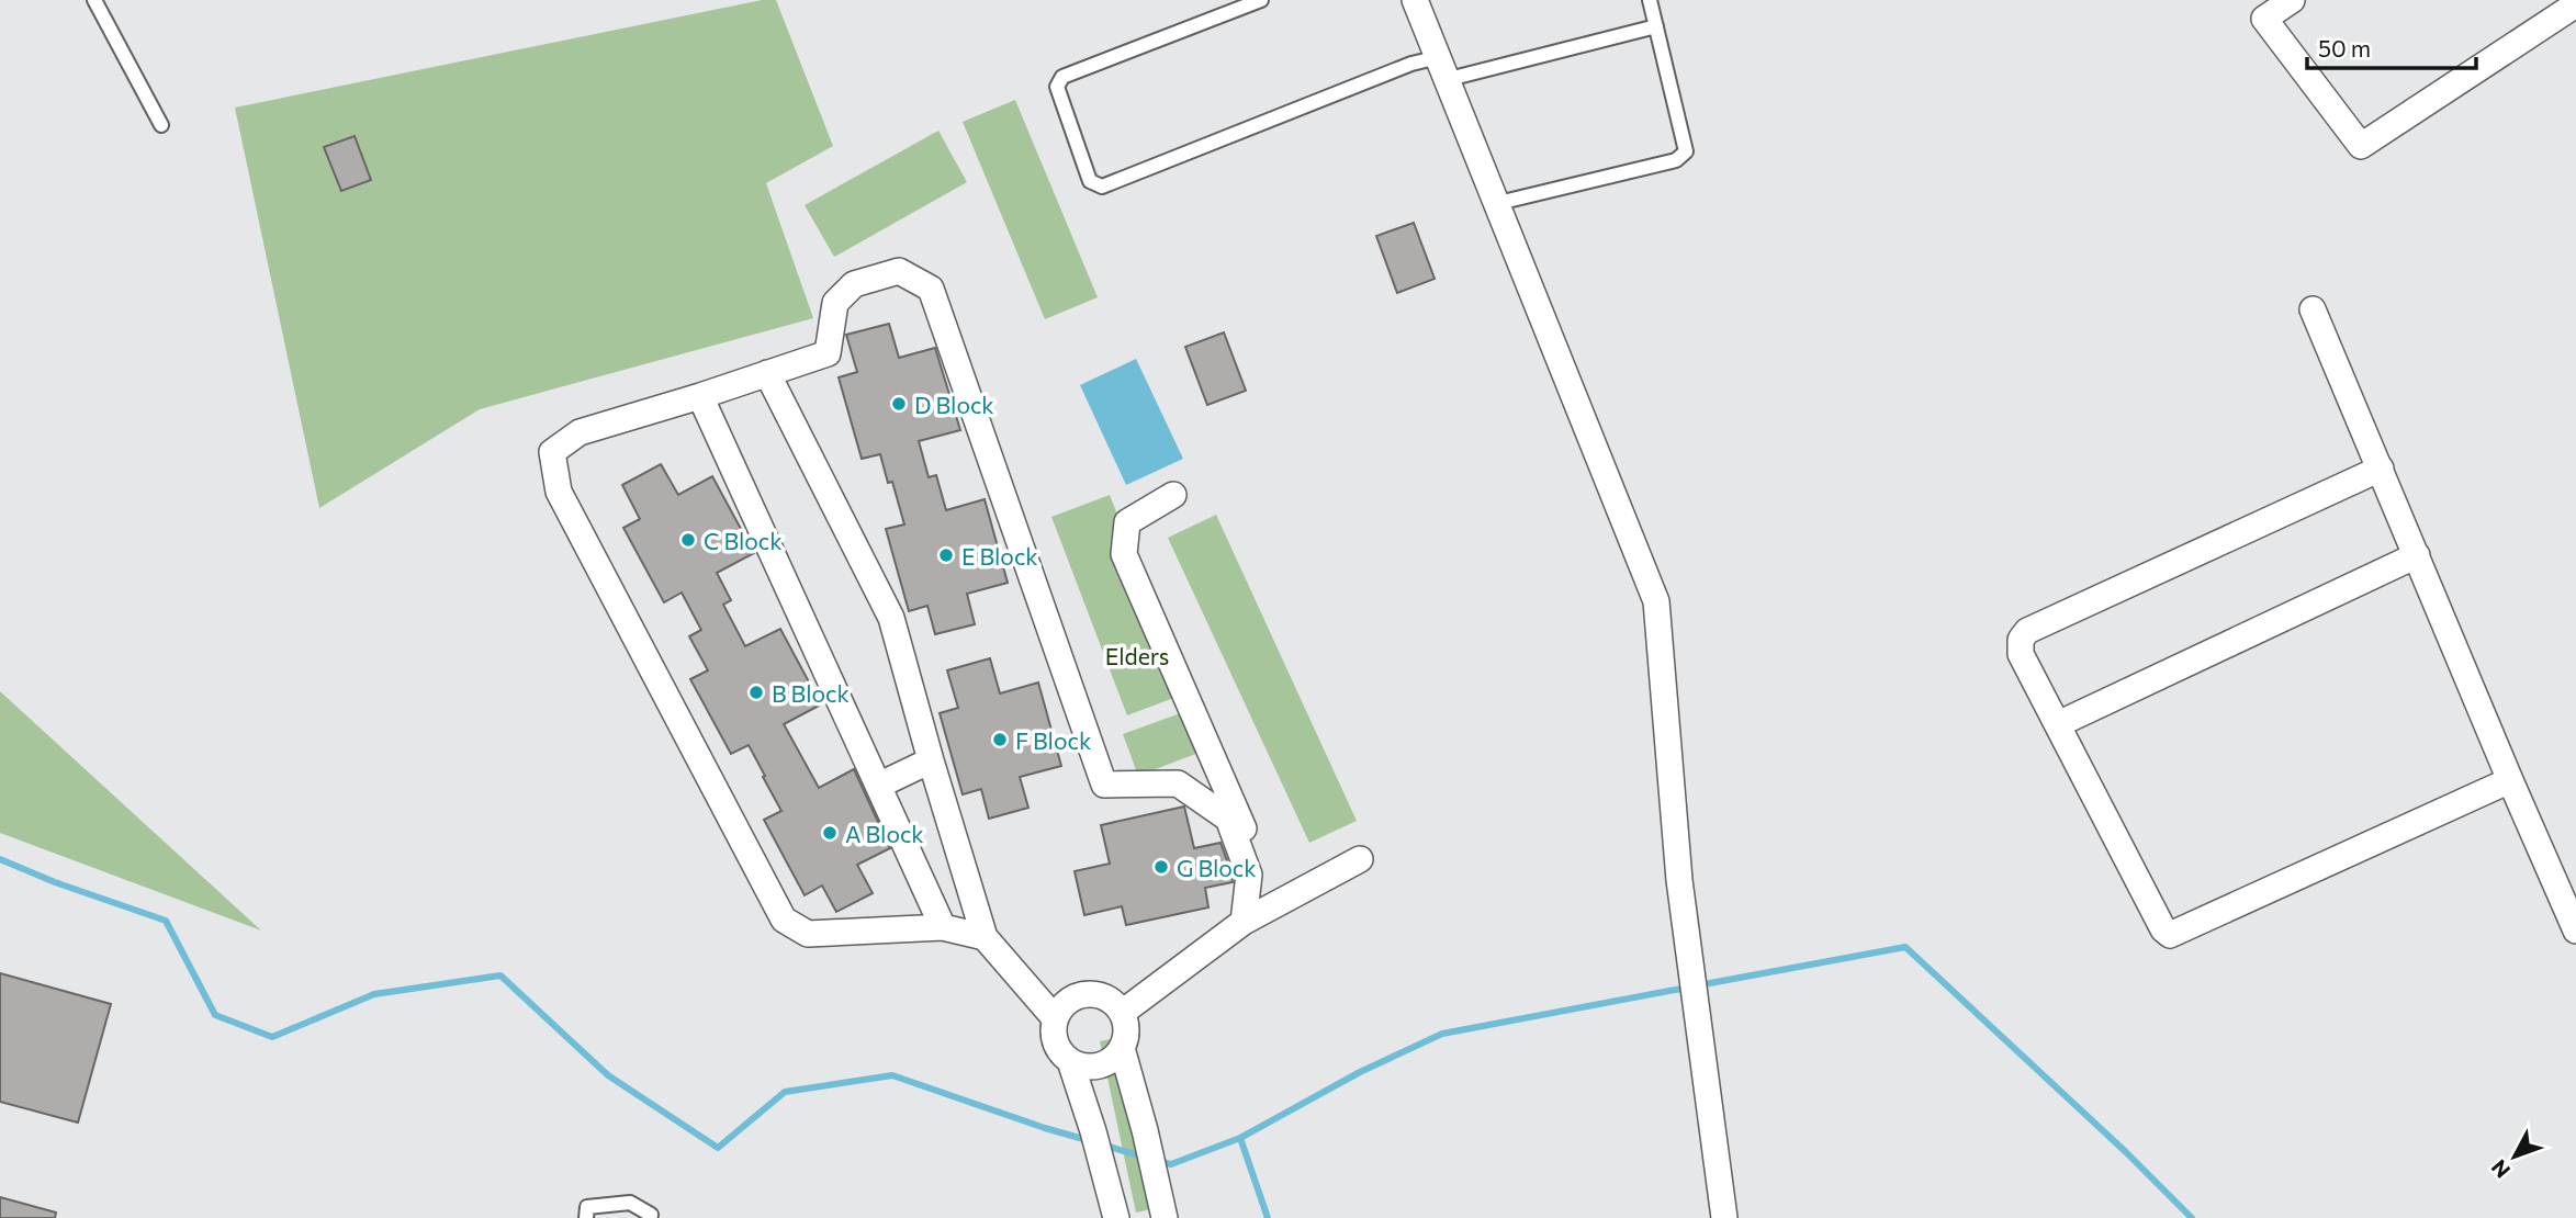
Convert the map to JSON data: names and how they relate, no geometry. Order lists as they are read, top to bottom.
{
  "parks": ["Elders"],
  "places": [
    "D Block",
    "C Block",
    "E Block",
    "B Block",
    "F Block",
    "A Block",
    "G Block"
  ],
  "scale_bar": "50 m",
  "north": "bottom left"
}
